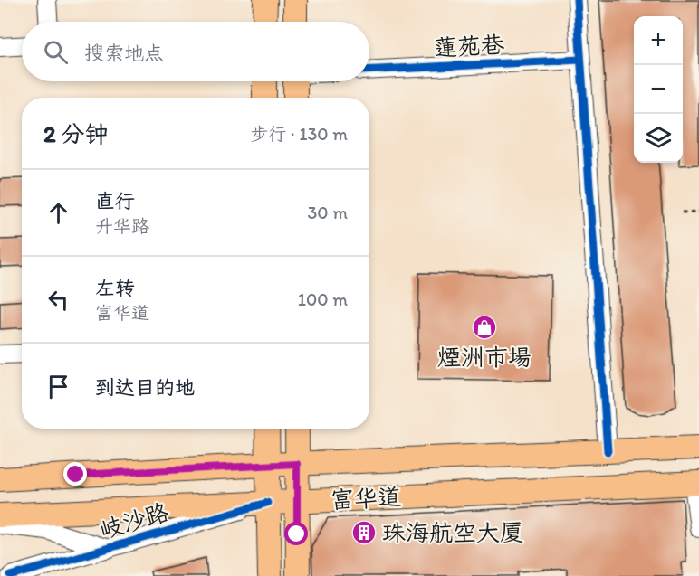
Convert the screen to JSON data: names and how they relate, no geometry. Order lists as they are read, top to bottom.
{
  "streets": {
    "main road": ["富华道"],
    "street": ["蓮苑巷", "岐沙路"]
  },
  "crossings": [
    ["富华道", "岐沙路"]
  ],
  "places": {
    "shop": ["煙洲市場"],
    "building": ["珠海航空大厦"]
  },
  "page": {
    "map_buttons": ["+", "−"],
    "search": "搜索地点",
    "heading": ["2 分钟", "步行 · 130 m"],
    "list": [
      ["直行", "升华路", "30 m"],
      ["左转", "富华道", "100 m"],
      "到达目的地"
    ]
  }
}
